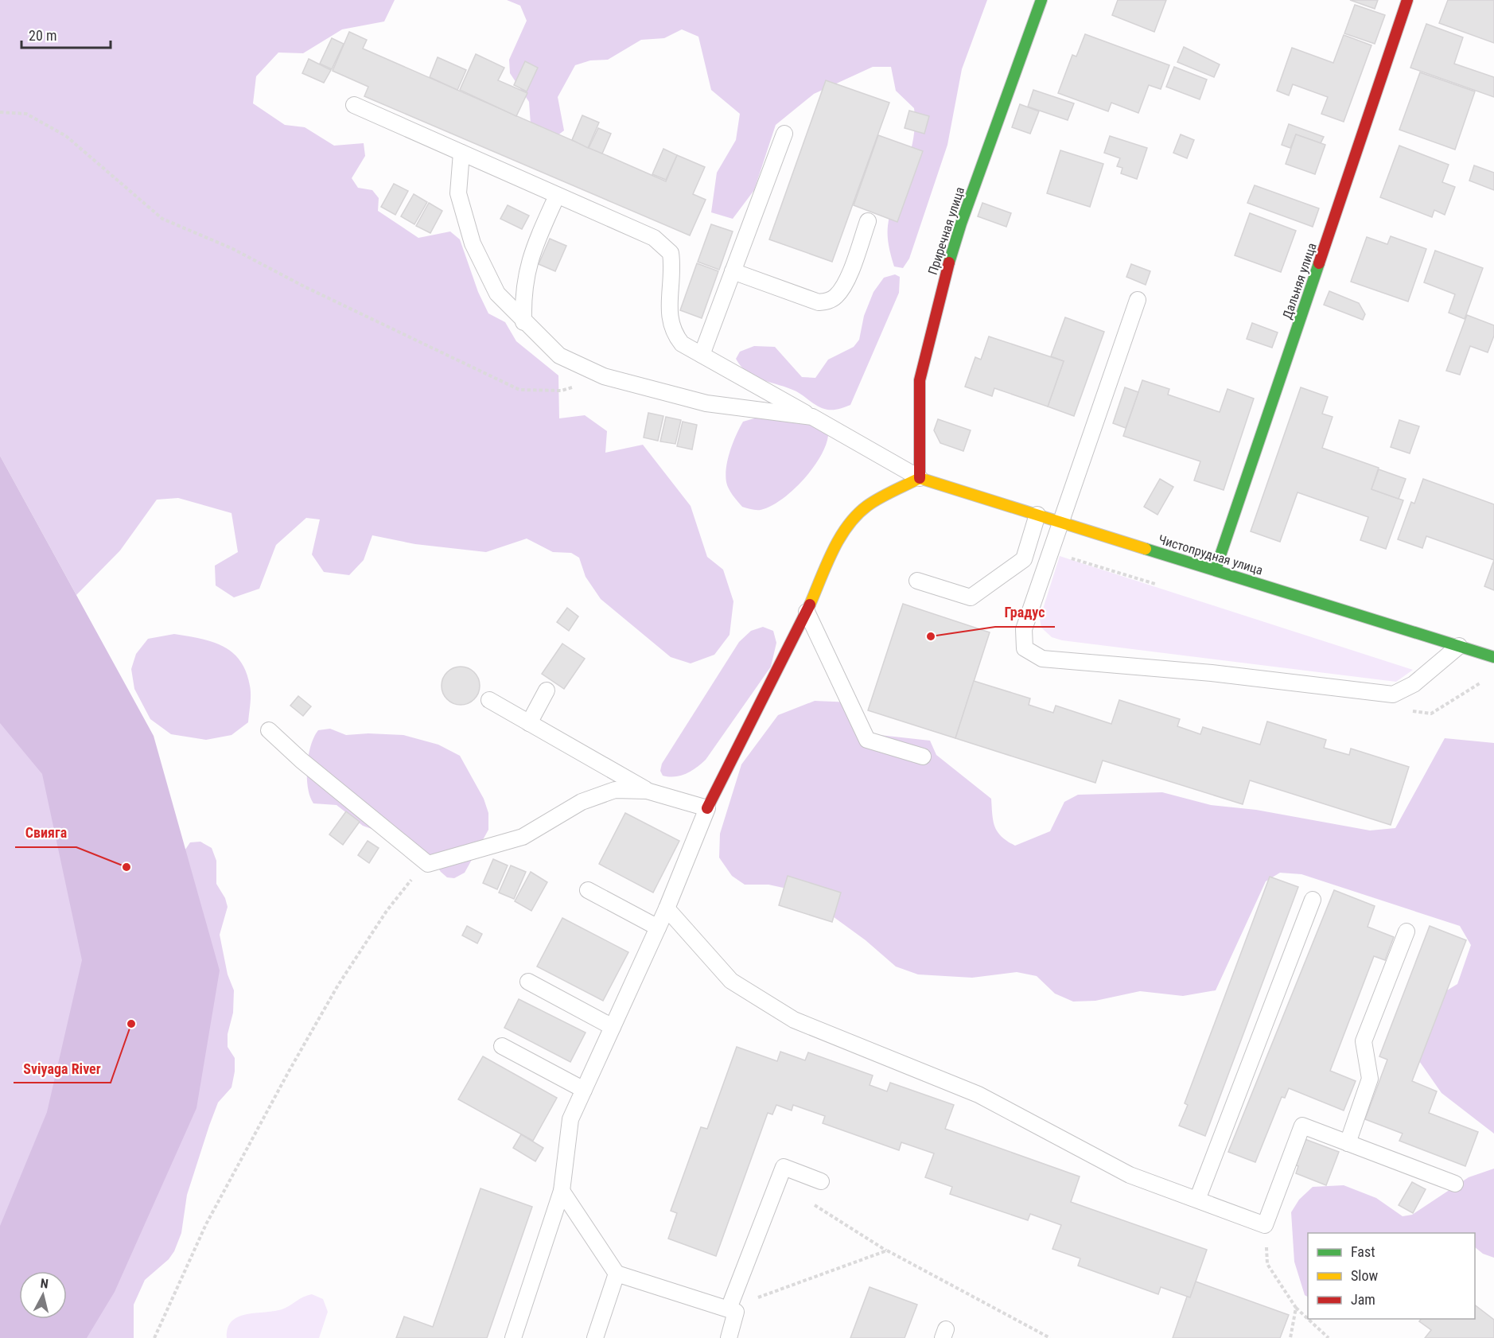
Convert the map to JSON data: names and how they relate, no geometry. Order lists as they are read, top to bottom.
{
  "streets": {
    "street": ["Приречная улица", "Дальняя улица", "Чистопрудная улица"]
  },
  "crossings": [
    ["Приречная улица", "Чистопрудная улица"],
    ["Дальняя улица", "Чистопрудная улица"]
  ],
  "places": ["Градус", "Свияга", "Sviyaga River"],
  "legend": ["Fast", "Slow", "Jam"],
  "scale_bar": "20 m",
  "north": "top"
}
